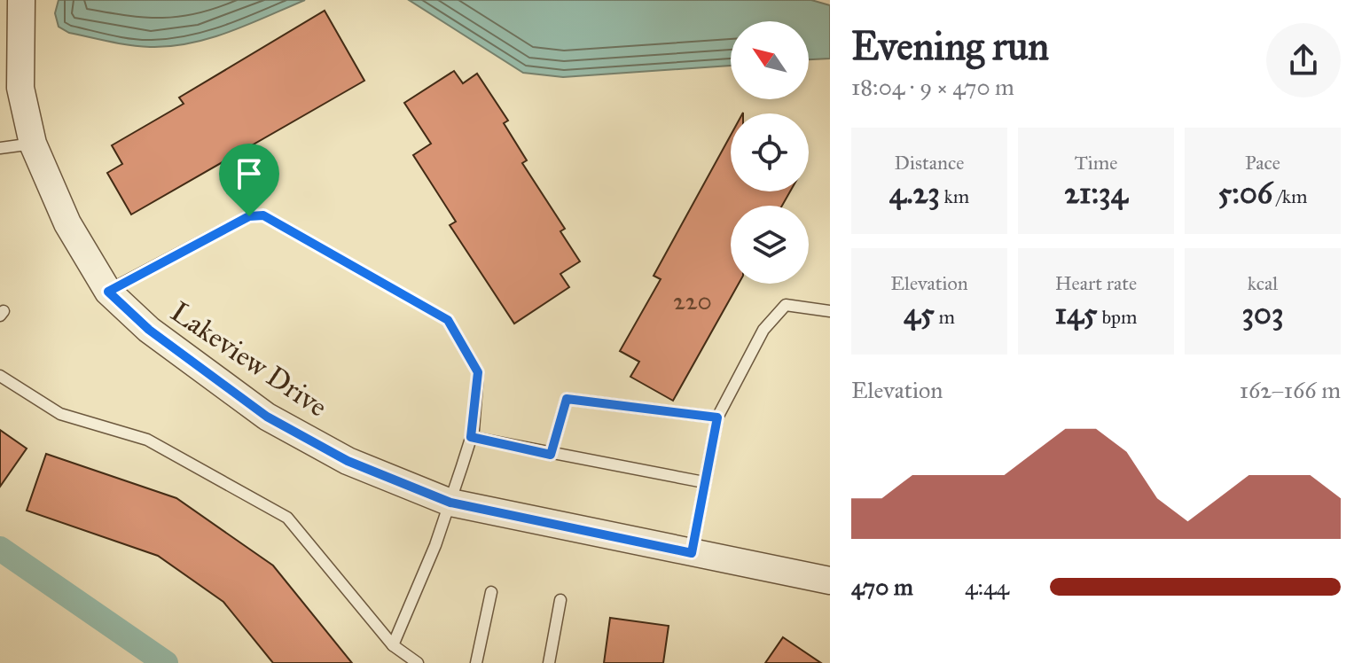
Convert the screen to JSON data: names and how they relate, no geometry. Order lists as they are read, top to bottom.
{
  "streets": {
    "street": ["Lakeview Drive"]
  },
  "house_numbers": ["220"],
  "north": "top left",
  "page": {
    "heading": ["Evening run", "18:04 · 9 × 470 m"],
    "stats": [
      ["Distance", "4.23 km"],
      ["Time", "21:34"],
      ["Pace", "5:06 /km"],
      ["Elevation", "45 m"],
      ["Heart rate", "145 bpm"],
      ["kcal", "303"]
    ],
    "chart": ["Elevation", "162–166 m"],
    "list": [
      {
        "name": "470 m",
        "note": "4:44"
      }
    ]
  }
}
